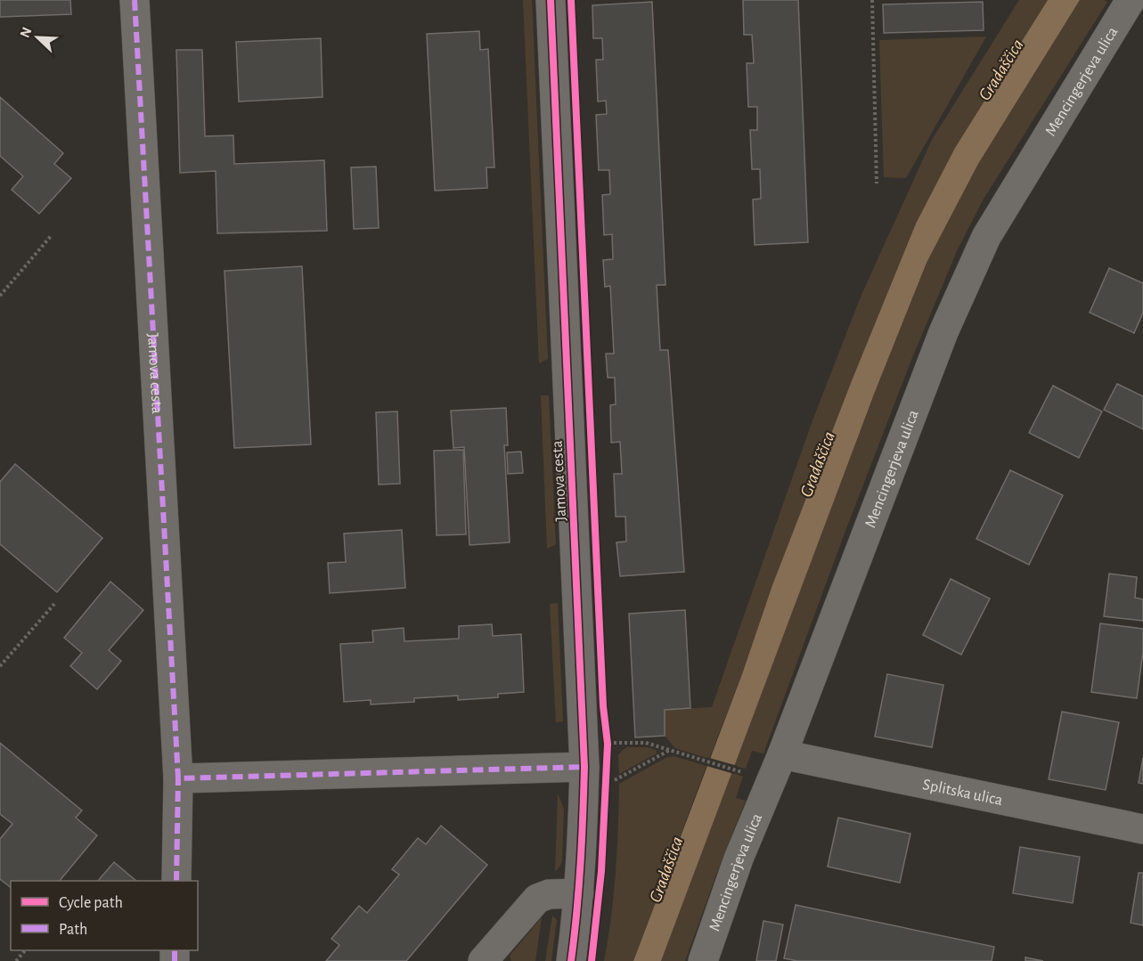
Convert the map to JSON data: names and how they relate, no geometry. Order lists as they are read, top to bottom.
{
  "streets": {
    "street": ["Mencingerjeva ulica", "Jamova cesta", "Splitska ulica"]
  },
  "crossings": [
    ["Mencingerjeva ulica", "Splitska ulica"]
  ],
  "water": ["Gradaščica"],
  "legend": ["Cycle path", "Path"],
  "north": "top left"
}
